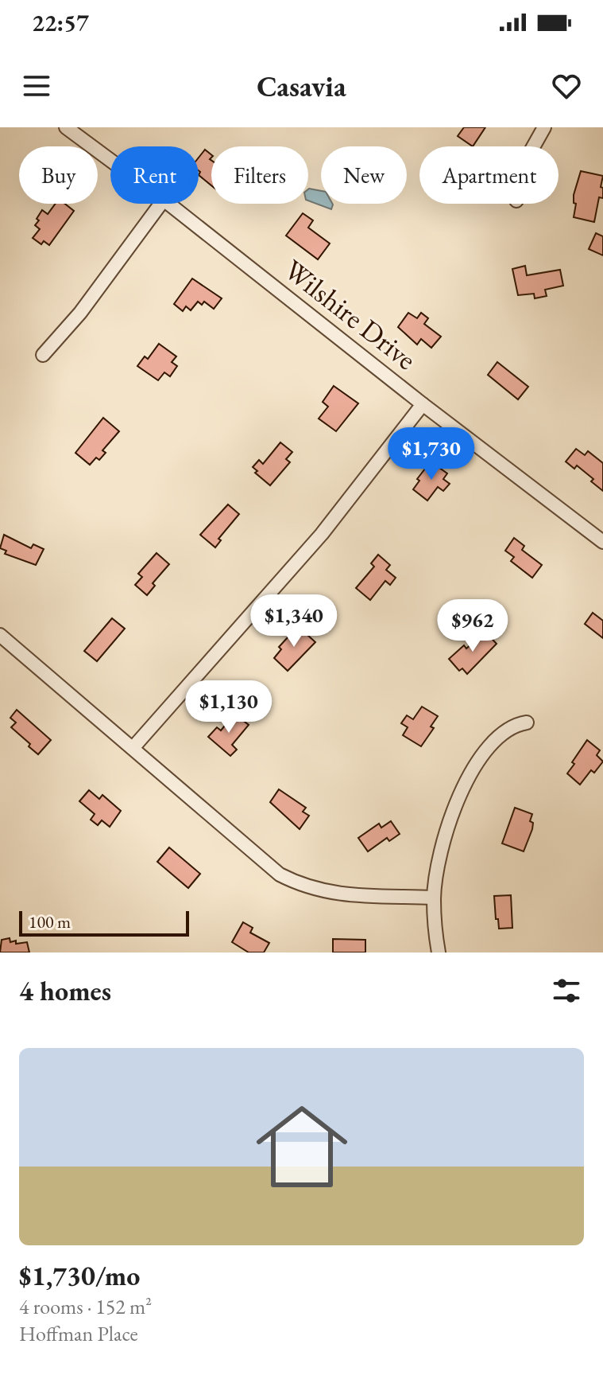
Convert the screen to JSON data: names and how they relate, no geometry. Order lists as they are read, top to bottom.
{
  "streets": {
    "street": ["Wilshire Drive"]
  },
  "scale_bar": "100 m",
  "page": {
    "status": "22:57",
    "header": "Casavia",
    "chip": [
      "Buy",
      "Rent",
      "Filters",
      "New",
      "Apartment"
    ],
    "price": [
      "$1,730",
      "$1,340",
      "$962",
      "$1,130"
    ],
    "scale": "100 m",
    "heading": "4 homes",
    "list": [
      {
        "name": "$1,730/mo",
        "note": "4 rooms · 152 m² · Hoffman Place"
      }
    ]
  }
}
